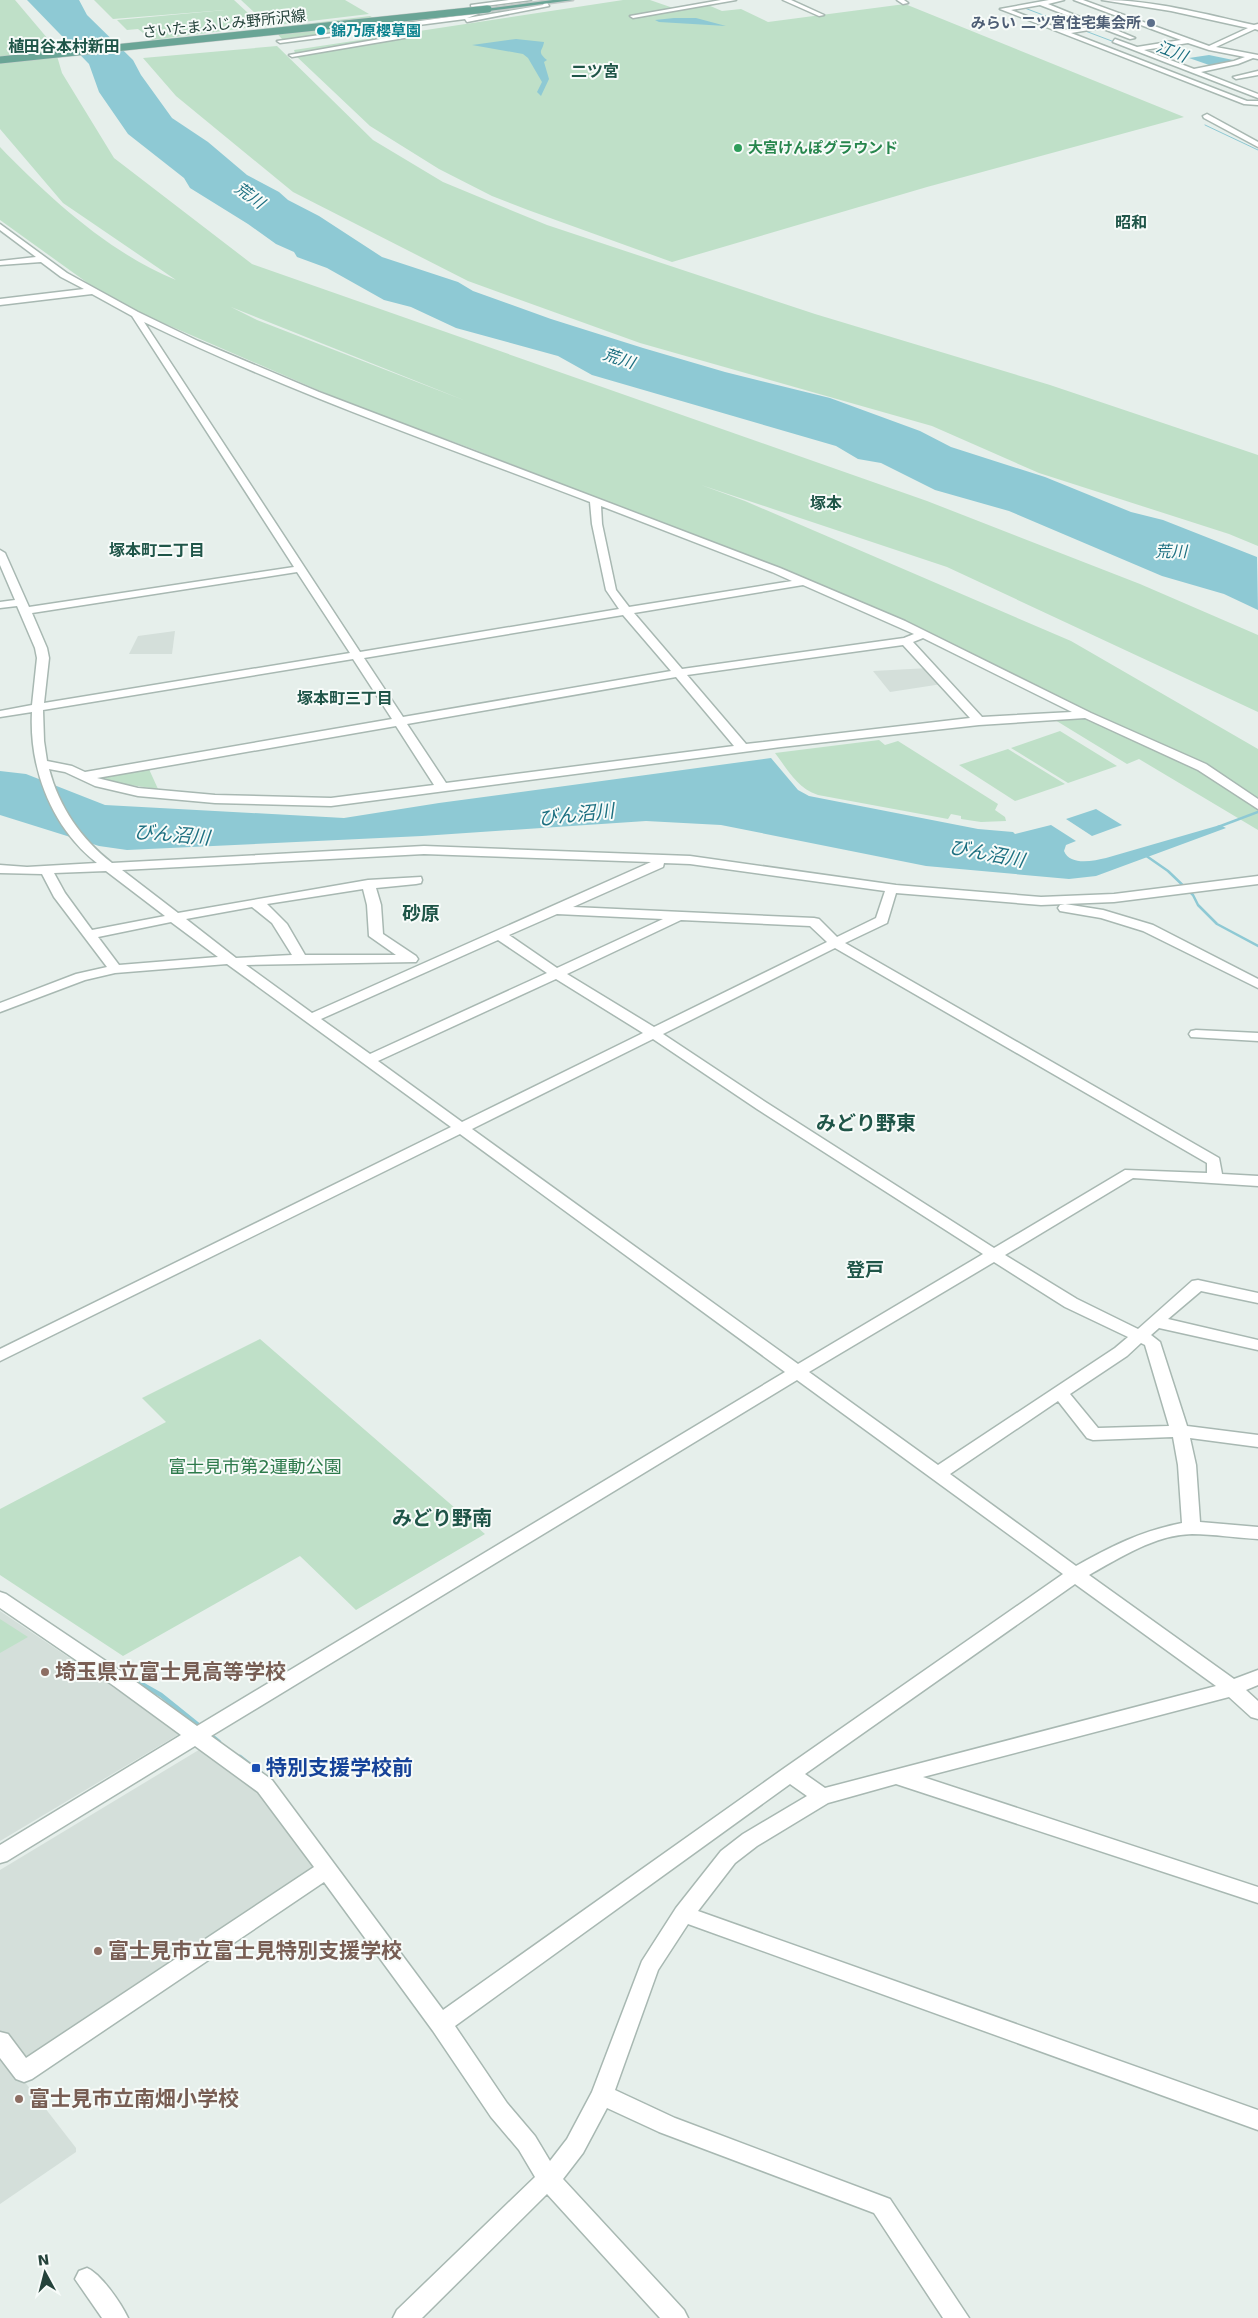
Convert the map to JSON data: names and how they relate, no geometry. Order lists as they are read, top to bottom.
{
  "streets": {
    "main road": ["さいたまふじみ野所沢線"]
  },
  "districts": [
    "植田谷本村新田",
    "二ツ宮",
    "昭和",
    "塚本",
    "塚本町二丁目",
    "塚本町三丁目",
    "砂原",
    "みどり野東",
    "登戸",
    "みどり野南"
  ],
  "water": ["江川", "荒川", "びん沼川"],
  "parks": ["富士見市第2運動公園"],
  "places": {
    "other": [
      "みらい 二ツ宮住宅集会所",
      "錦乃原櫻草園",
      "大宮けんぽグラウンド",
      "埼玉県立富士見高等学校",
      "富士見市立富士見特別支援学校",
      "富士見市立南畑小学校"
    ],
    "transit": ["特別支援学校前"]
  },
  "north": "top"
}
